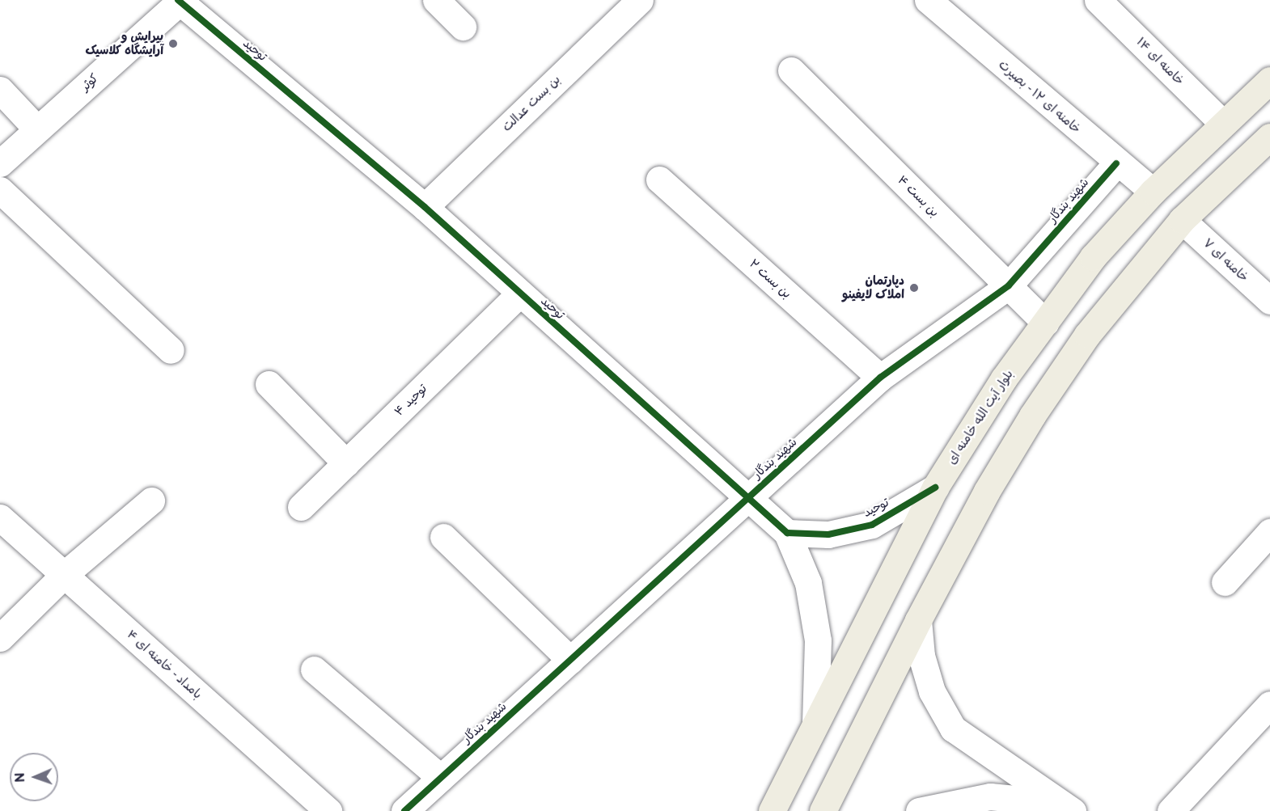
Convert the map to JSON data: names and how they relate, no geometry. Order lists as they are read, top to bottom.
{
  "streets": {
    "main road": ["بلوار آیت الله خامنه ای"],
    "street": [
      "توحید",
      "خامنه ای ۱۴",
      "کوثر",
      "خامنه ای ۱۲ - بصیرت",
      "بن بست عدالت",
      "بن بست ۴",
      "شهید بندگار",
      "خامنه ای ۷",
      "بن بست ۲",
      "توحید ۴",
      "بامداد - خامنه ای ۴"
    ]
  },
  "crossings": [
    ["توحید", "کوثر"],
    ["توحید", "بن بست عدالت"],
    ["توحید", "شهید بندگار"],
    ["توحید", "توحید ۴"],
    ["توحید", "بلوار آیت الله خامنه ای"],
    ["خامنه ای ۱۴", "بلوار آیت الله خامنه ای"],
    ["خامنه ای ۱۲ - بصیرت", "شهید بندگار"],
    ["خامنه ای ۱۲ - بصیرت", "بلوار آیت الله خامنه ای"],
    ["بن بست ۴", "شهید بندگار"],
    ["بن بست ۴", "بلوار آیت الله خامنه ای"],
    ["شهید بندگار", "بن بست ۲"]
  ],
  "places": ["پیرایش و آرایشگاه کلاسیک", "دپارتمان املاک لایفینو"],
  "north": "left"
}
